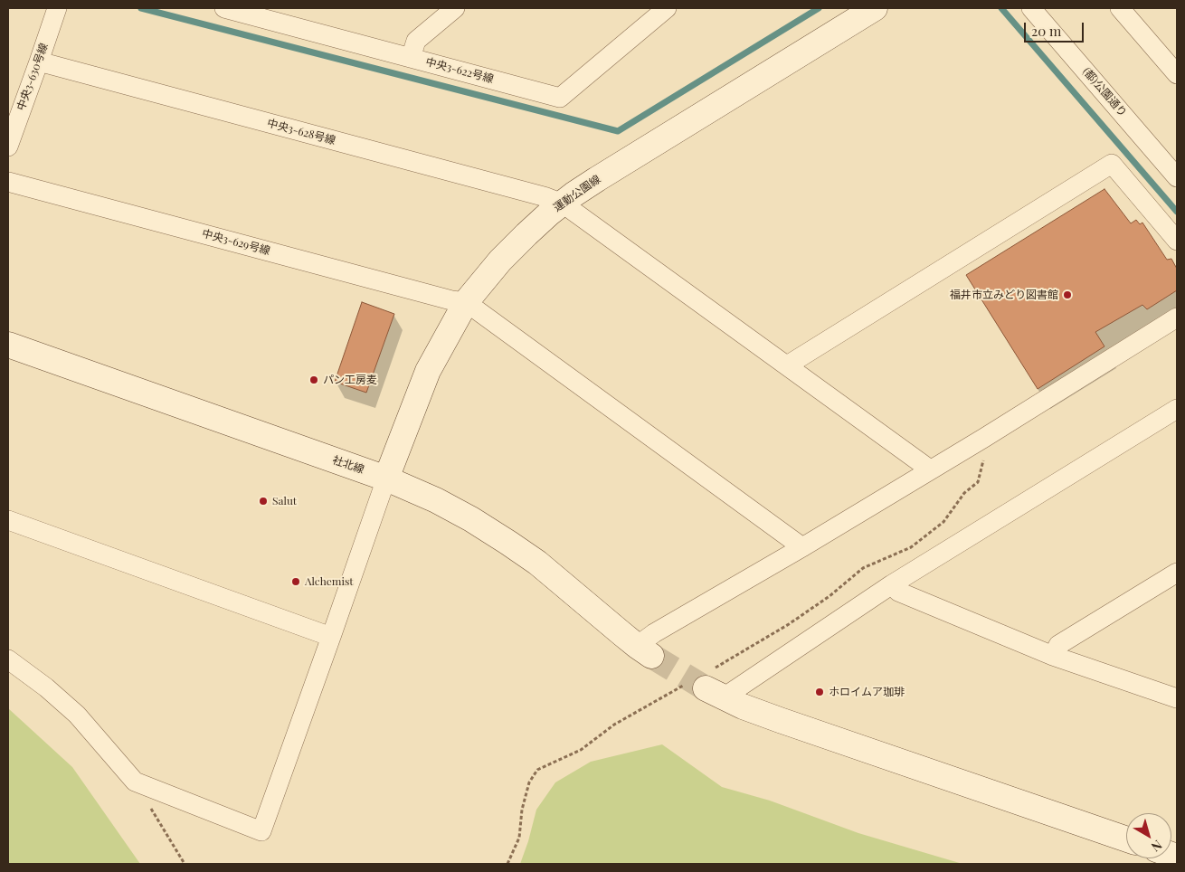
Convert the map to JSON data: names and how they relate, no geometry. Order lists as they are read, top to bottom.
{
  "streets": {
    "street": [
      "中央3-622号線",
      "中央3-630号線",
      "(都)公園通り",
      "中央3-628号線",
      "運動公園線",
      "中央3-629号線",
      "社北線"
    ]
  },
  "crossings": [
    ["中央3-630号線", "中央3-628号線"],
    ["中央3-628号線", "運動公園線"],
    ["運動公園線", "中央3-629号線"],
    ["運動公園線", "社北線"]
  ],
  "places": [
    "福井市立みどり図書館",
    "パン工房麦",
    "Salut",
    "Alchemist",
    "ホロイムア珈琲"
  ],
  "scale_bar": "20 m",
  "north": "bottom right"
}
